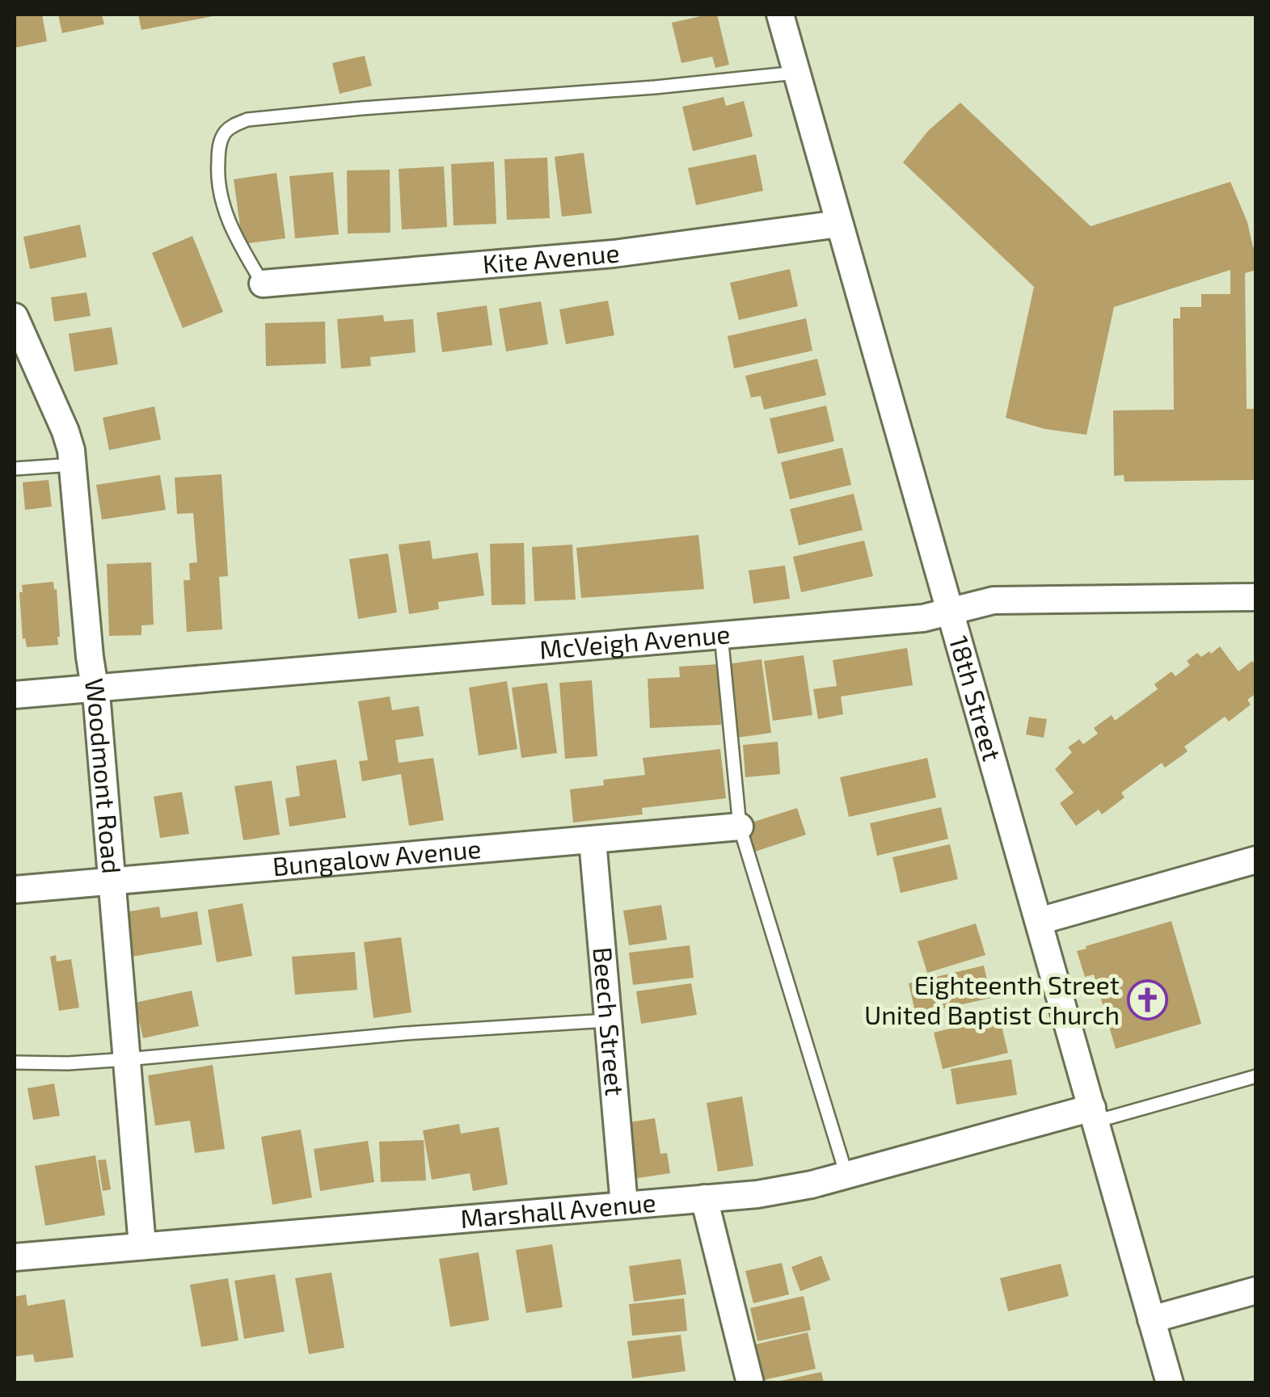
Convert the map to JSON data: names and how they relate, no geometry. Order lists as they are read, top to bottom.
{
  "streets": {
    "street": [
      "Kite Avenue",
      "McVeigh Avenue",
      "18th Street",
      "Woodmont Road",
      "Bungalow Avenue",
      "Beech Street",
      "Marshall Avenue"
    ]
  },
  "crossings": [
    ["Kite Avenue", "18th Street"],
    ["McVeigh Avenue", "18th Street"],
    ["McVeigh Avenue", "Woodmont Road"],
    ["18th Street", "Marshall Avenue"],
    ["Woodmont Road", "Bungalow Avenue"],
    ["Woodmont Road", "Marshall Avenue"],
    ["Bungalow Avenue", "Beech Street"],
    ["Beech Street", "Marshall Avenue"]
  ],
  "places": {
    "church": ["Eighteenth Street United Baptist Church"]
  }
}
